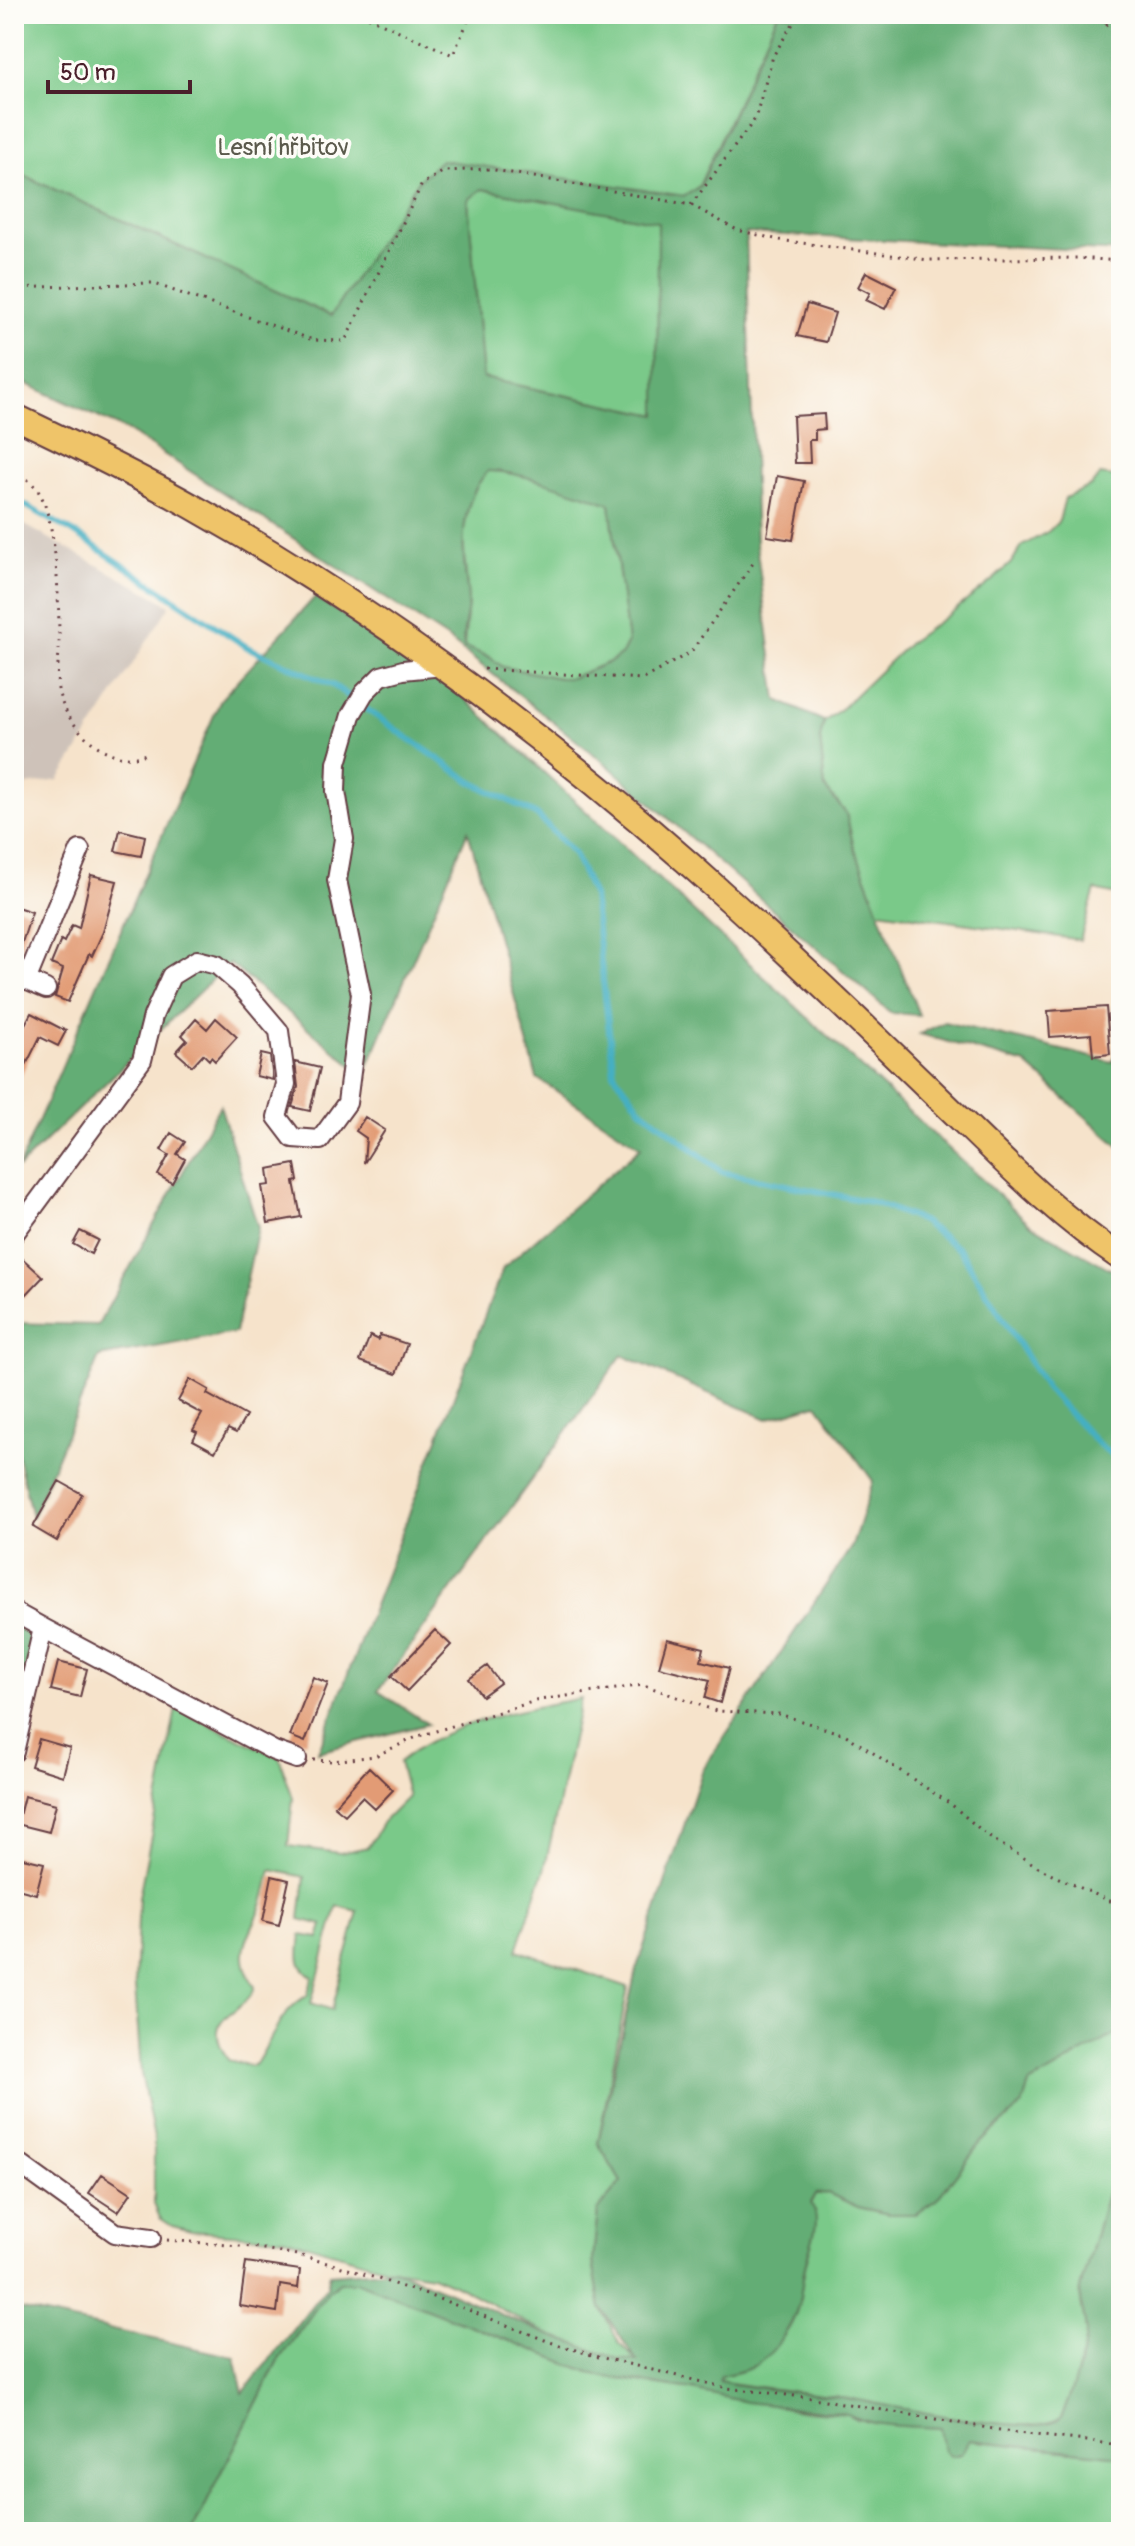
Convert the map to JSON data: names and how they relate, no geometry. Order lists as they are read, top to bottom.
{
  "parks": ["Lesní hřbitov"],
  "scale_bar": "50 m"
}
